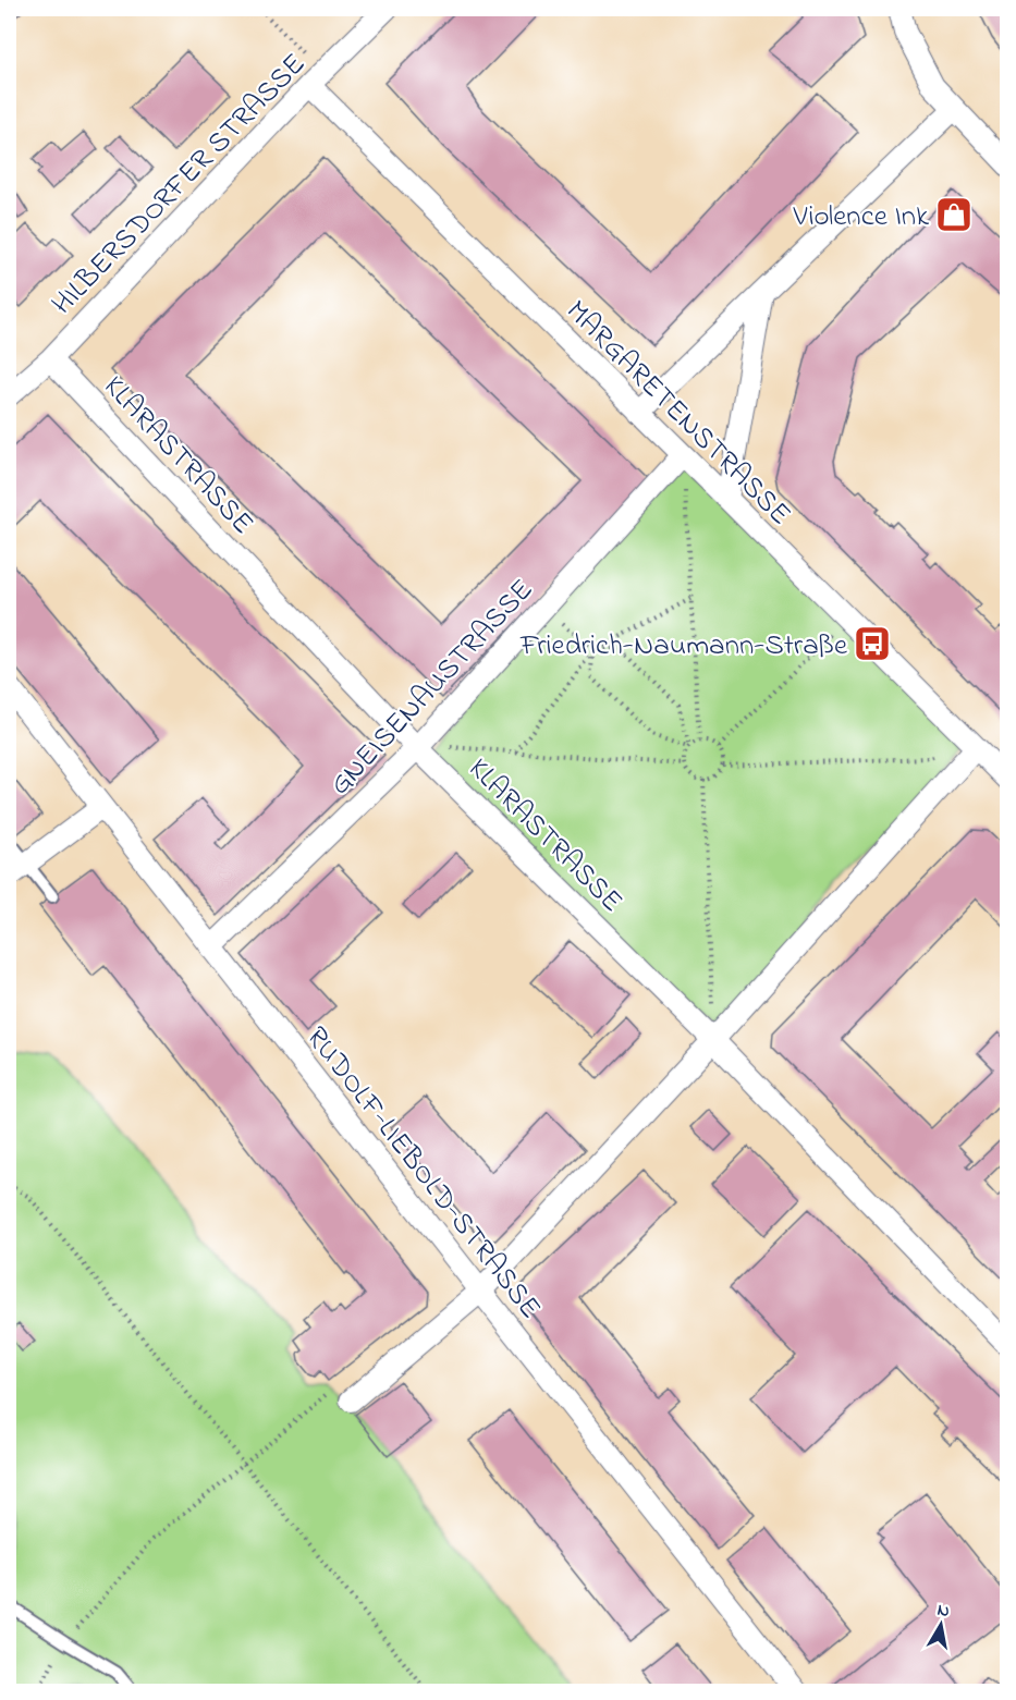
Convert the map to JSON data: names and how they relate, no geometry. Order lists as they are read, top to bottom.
{
  "streets": {
    "street": [
      "HILBERSDORFER STRASSE",
      "MARGARETENSTRASSE",
      "KLARASTRASSE",
      "GNEISENAUSTRASSE",
      "RUDOLF-LIEBOLD-STRASSE"
    ]
  },
  "crossings": [
    ["HILBERSDORFER STRASSE", "MARGARETENSTRASSE"],
    ["HILBERSDORFER STRASSE", "KLARASTRASSE"],
    ["MARGARETENSTRASSE", "GNEISENAUSTRASSE"],
    ["KLARASTRASSE", "GNEISENAUSTRASSE"],
    ["GNEISENAUSTRASSE", "RUDOLF-LIEBOLD-STRASSE"]
  ],
  "places": {
    "shop": ["Violence Ink"],
    "bus stop": ["Friedrich-Naumann-Straße"]
  },
  "north": "top"
}
